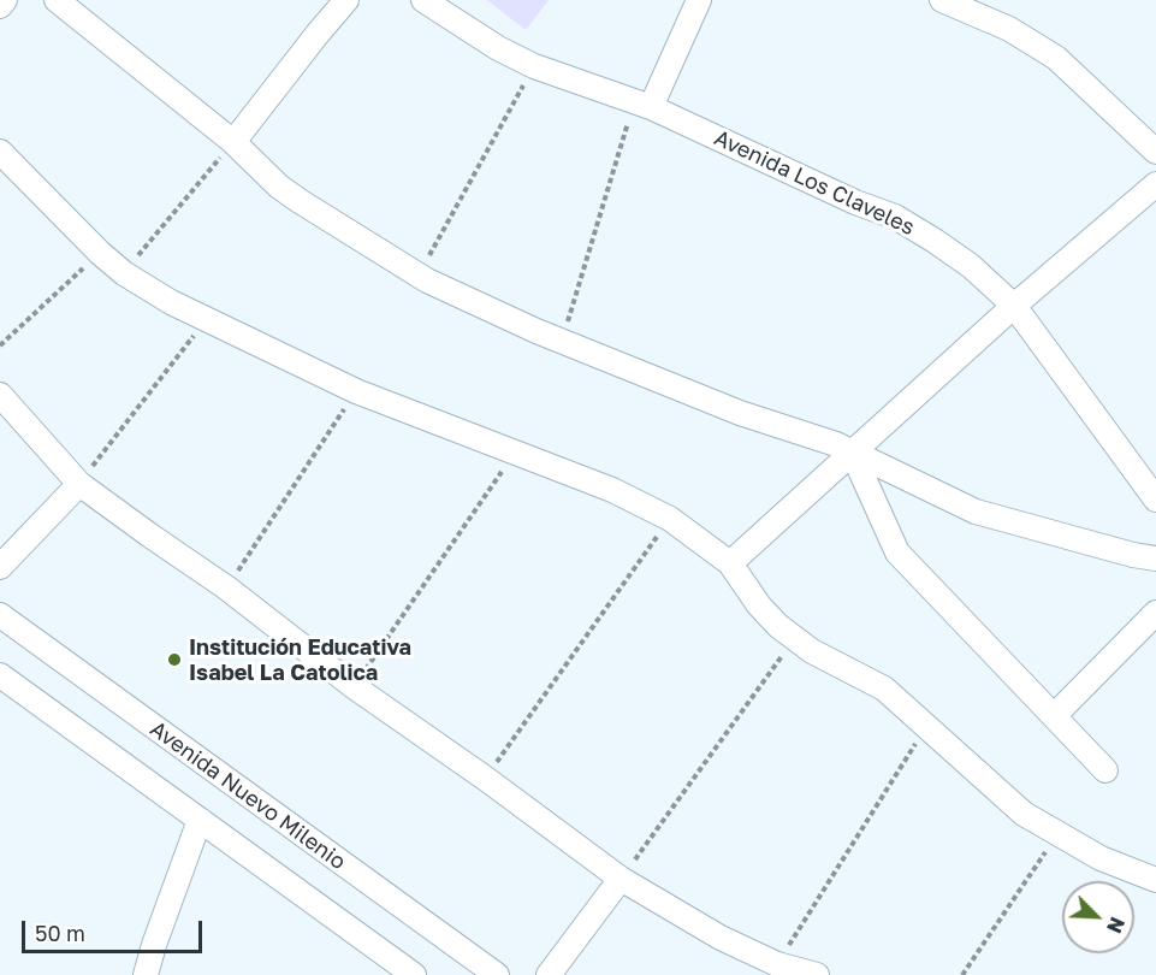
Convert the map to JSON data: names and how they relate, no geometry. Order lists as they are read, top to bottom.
{
  "streets": {
    "street": ["Avenida Los Claveles", "Avenida Nuevo Milenio"]
  },
  "places": ["Institución Educativa Isabel La Catolica"],
  "scale_bar": "50 m",
  "north": "bottom right"
}
